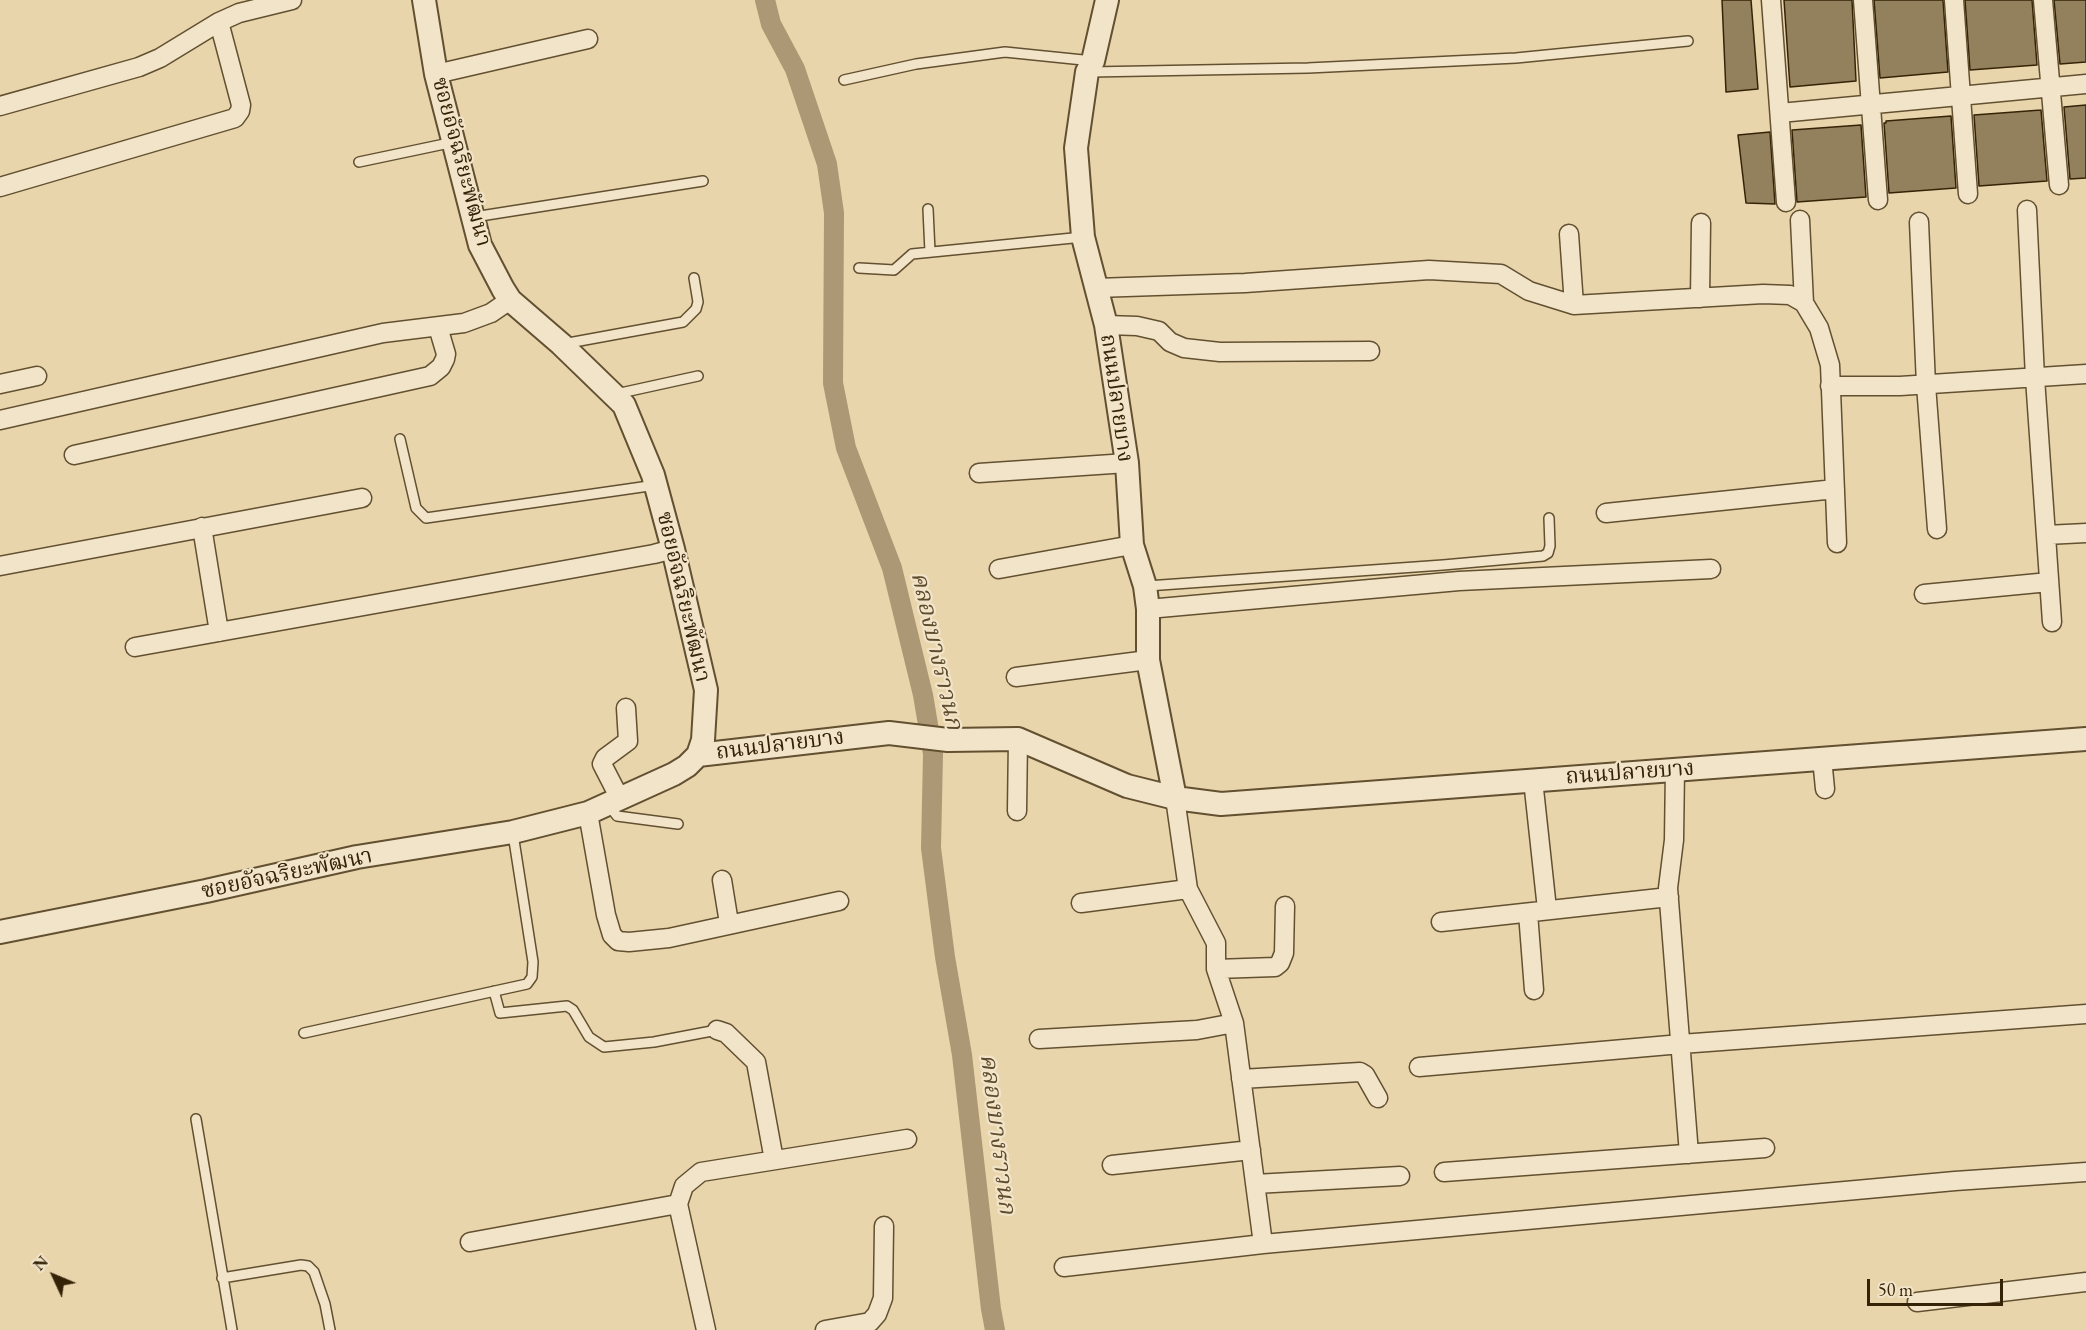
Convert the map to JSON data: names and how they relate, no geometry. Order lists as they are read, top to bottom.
{
  "streets": {
    "street": ["ซอยอัจฉริยะพัฒนา", "ถนนปลายบาง"]
  },
  "crossings": [
    ["ซอยอัจฉริยะพัฒนา", "ถนนปลายบาง"]
  ],
  "water": ["คลองบางราวนก"],
  "scale_bar": "50 m",
  "north": "top left"
}
